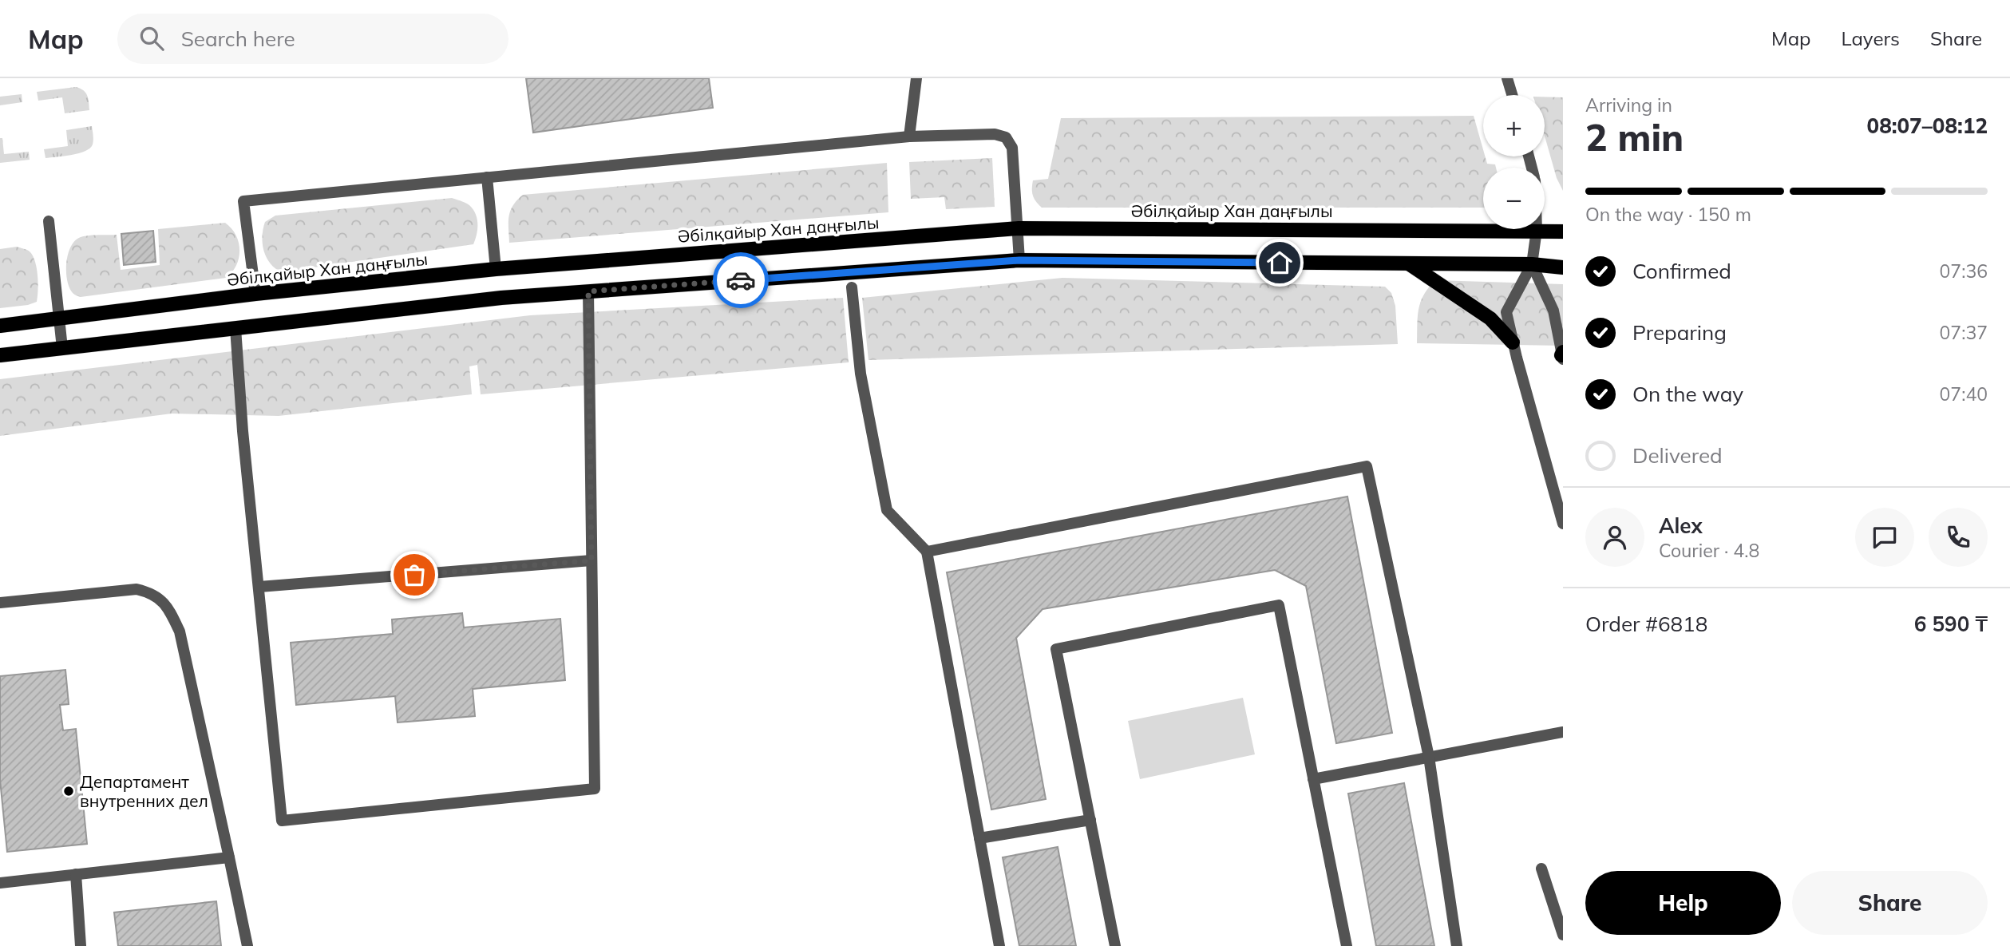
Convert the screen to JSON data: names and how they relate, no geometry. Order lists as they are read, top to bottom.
{
  "streets": {
    "main road": ["Әбілқайыр Хан даңғылы"]
  },
  "places": ["Департамент внутренних дел"],
  "page": {
    "header": "Map",
    "search": "Search here",
    "nav": ["Map", "Layers", "Share"],
    "heading": ["2 min", "Arriving in", "08:07–08:12"],
    "panel": [
      "Alex",
      "Courier · 4.8",
      "Order #6818",
      "6 590 ₸"
    ],
    "map_buttons": ["+", "−"],
    "bar": "On the way · 150 m",
    "list": [
      ["Confirmed", "07:36"],
      ["Preparing", "07:37"],
      ["On the way", "07:40"],
      "Delivered"
    ],
    "buttons": ["Help", "Share"]
  }
}
